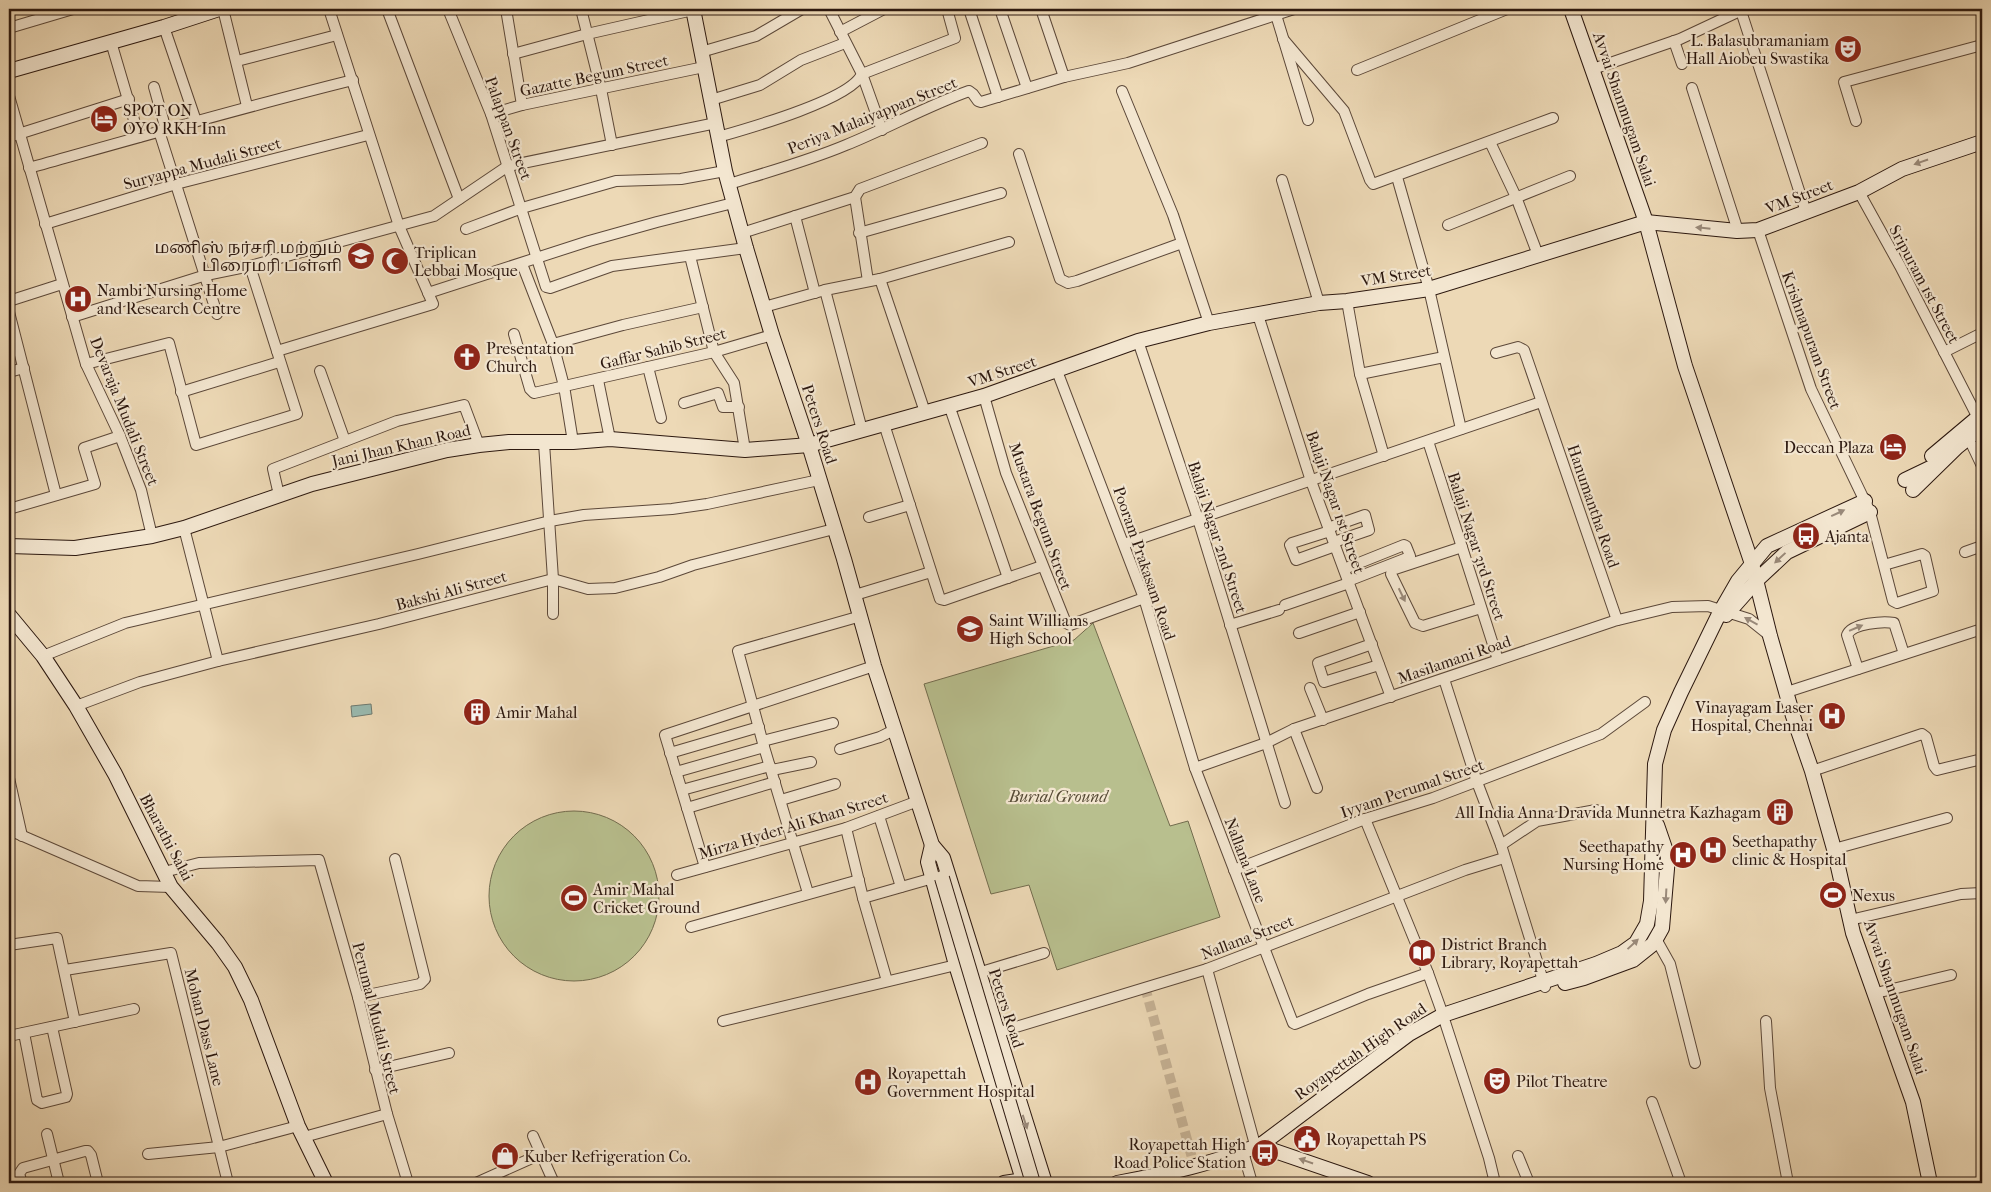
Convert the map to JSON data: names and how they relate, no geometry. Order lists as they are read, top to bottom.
{
  "streets": {
    "main road": [
      "Avvai Shanmugam Salai",
      "VM Street",
      "Peters Road",
      "Jani Jhan Khan Road",
      "Bharathi Salai",
      "Royapettah High Road"
    ],
    "street": [
      "Gazatte Begum Street",
      "Periya Malaiyappan Street",
      "Palappan Street",
      "Suryappa Mudali Street",
      "Sripuram 1st Street",
      "Krishnapuram Street",
      "Gaffar Sahib Street",
      "Devaraja Mudali Street",
      "Balaji Nagar 1st Street",
      "Hanumantha Road",
      "Mustara Begum Street",
      "Balaji Nagar 2nd Street",
      "Balaji Nagar 3rd Street",
      "Pooram Prakasam Road",
      "Bakshi Ali Street",
      "Masilamani Road",
      "Iyyam Perumal Street",
      "Mirza Hyder Ali Khan Street",
      "Nallana Lane",
      "Nallana Street",
      "Perumal Mudali Street",
      "Mohan Dass Lane"
    ]
  },
  "crossings": [
    ["Gazatte Begum Street", "Palappan Street"],
    ["Gazatte Begum Street", "Peters Road"],
    ["Avvai Shanmugam Salai", "VM Street"],
    ["Avvai Shanmugam Salai", "Masilamani Road"],
    ["Periya Malaiyappan Street", "Palappan Street"],
    ["Periya Malaiyappan Street", "Peters Road"],
    ["Suryappa Mudali Street", "Devaraja Mudali Street"],
    ["VM Street", "Sripuram 1st Street"],
    ["VM Street", "Krishnapuram Street"],
    ["VM Street", "Peters Road"],
    ["VM Street", "Jani Jhan Khan Road"],
    ["VM Street", "Balaji Nagar 1st Street"],
    ["VM Street", "Mustara Begum Street"],
    ["VM Street", "Balaji Nagar 2nd Street"],
    ["VM Street", "Pooram Prakasam Road"],
    ["Gaffar Sahib Street", "Peters Road"],
    ["Devaraja Mudali Street", "Jani Jhan Khan Road"],
    ["Peters Road", "Jani Jhan Khan Road"],
    ["Peters Road", "Mirza Hyder Ali Khan Street"],
    ["Peters Road", "Nallana Street"],
    ["Balaji Nagar 1st Street", "Masilamani Road"],
    ["Hanumantha Road", "Masilamani Road"],
    ["Mustara Begum Street", "Pooram Prakasam Road"],
    ["Balaji Nagar 2nd Street", "Masilamani Road"],
    ["Balaji Nagar 3rd Street", "Masilamani Road"],
    ["Pooram Prakasam Road", "Masilamani Road"],
    ["Pooram Prakasam Road", "Nallana Lane"],
    ["Bakshi Ali Street", "Bharathi Salai"],
    ["Masilamani Road", "Nallana Lane"],
    ["Iyyam Perumal Street", "Nallana Lane"],
    ["Bharathi Salai", "Perumal Mudali Street"],
    ["Nallana Lane", "Nallana Street"]
  ],
  "parks": ["Burial Ground"],
  "places": {
    "theatre": ["L. Balasubramaniam Hall Aiobeu Swastika", "Pilot Theatre"],
    "hotel": ["SPOT ON OYO RKH Inn", "Deccan Plaza"],
    "school or university": ["மணிஸ் நர்சரி மற்றும் பிரைமரி பள்ளி", "Saint Williams High School"],
    "mosque": ["Triplican Lebbai Mosque"],
    "hospital": [
      "Nambi Nursing Home and Research Centre",
      "Vinayagam Laser Hospital, Chennai",
      "Seethapathy clinic & Hospital",
      "Seethapathy Nursing Home",
      "Royapettah Government Hospital"
    ],
    "church": ["Presentation Church"],
    "bus stop": ["Ajanta", "Royapettah High Road Police Station"],
    "building": ["Amir Mahal", "All India Anna Dravida Munnetra Kazhagam"],
    "sports": ["Nexus", "Amir Mahal Cricket Ground"],
    "library": ["District Branch Library, Royapettah"],
    "public building": ["Royapettah PS"],
    "shop": ["Kuber Refrigeration Co."]
  }
}
